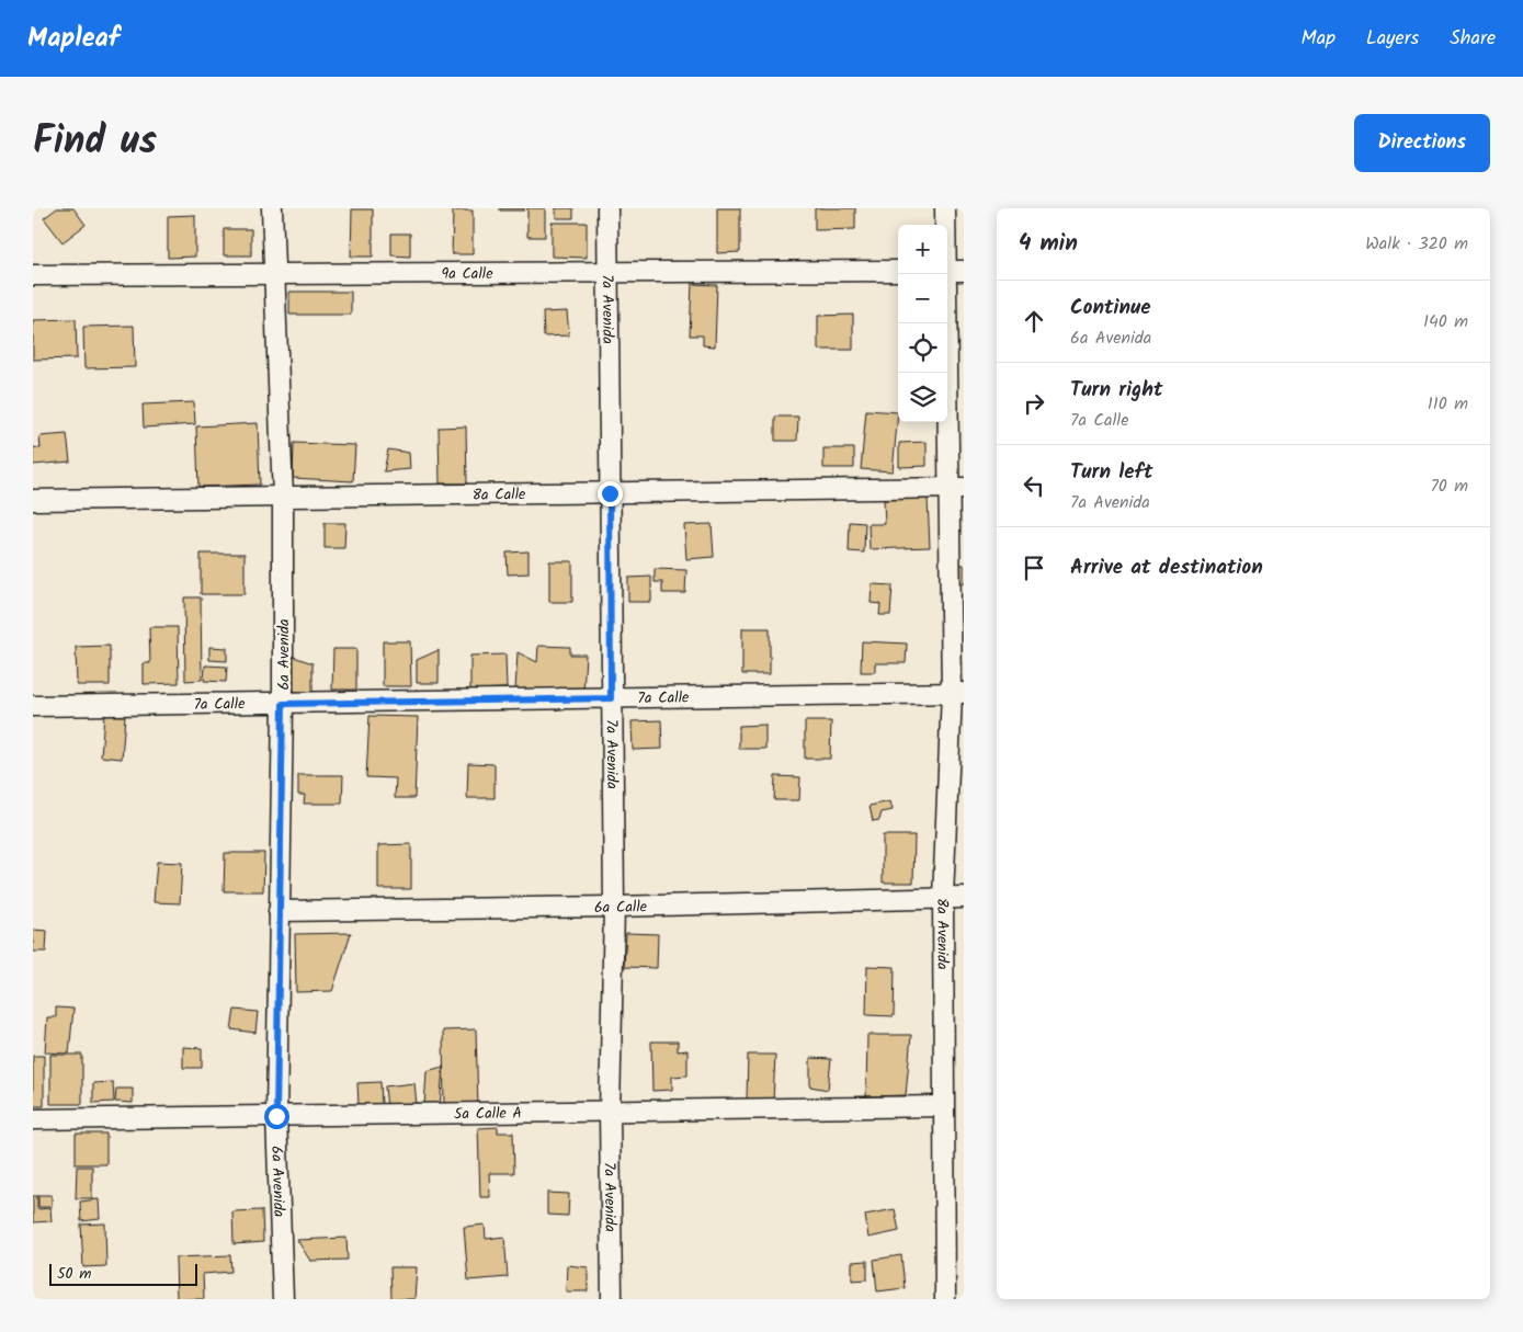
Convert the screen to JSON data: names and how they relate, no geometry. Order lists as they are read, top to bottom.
{
  "streets": {
    "street": [
      "9a Calle",
      "7a Avenida",
      "8a Calle",
      "6a Avenida",
      "7a Calle",
      "6a Calle",
      "8a Avenida",
      "5a Calle A"
    ]
  },
  "crossings": [
    ["9a Calle", "7a Avenida"],
    ["9a Calle", "6a Avenida"],
    ["7a Avenida", "8a Calle"],
    ["7a Avenida", "7a Calle"],
    ["7a Avenida", "6a Calle"],
    ["7a Avenida", "5a Calle A"],
    ["8a Calle", "6a Avenida"],
    ["8a Calle", "8a Avenida"],
    ["6a Avenida", "7a Calle"],
    ["6a Avenida", "6a Calle"],
    ["6a Avenida", "5a Calle A"],
    ["7a Calle", "8a Avenida"],
    ["6a Calle", "8a Avenida"],
    ["8a Avenida", "5a Calle A"]
  ],
  "scale_bar": "50 m",
  "page": {
    "header": "Mapleaf",
    "nav": ["Map", "Layers", "Share"],
    "title": "Find us",
    "buttons": "Directions",
    "heading": ["4 min", "Walk · 320 m"],
    "map_buttons": ["+", "−"],
    "list": [
      ["Continue", "6a Avenida", "140 m"],
      ["Turn right", "7a Calle", "110 m"],
      ["Turn left", "7a Avenida", "70 m"],
      "Arrive at destination"
    ],
    "scale": "50 m"
  }
}
